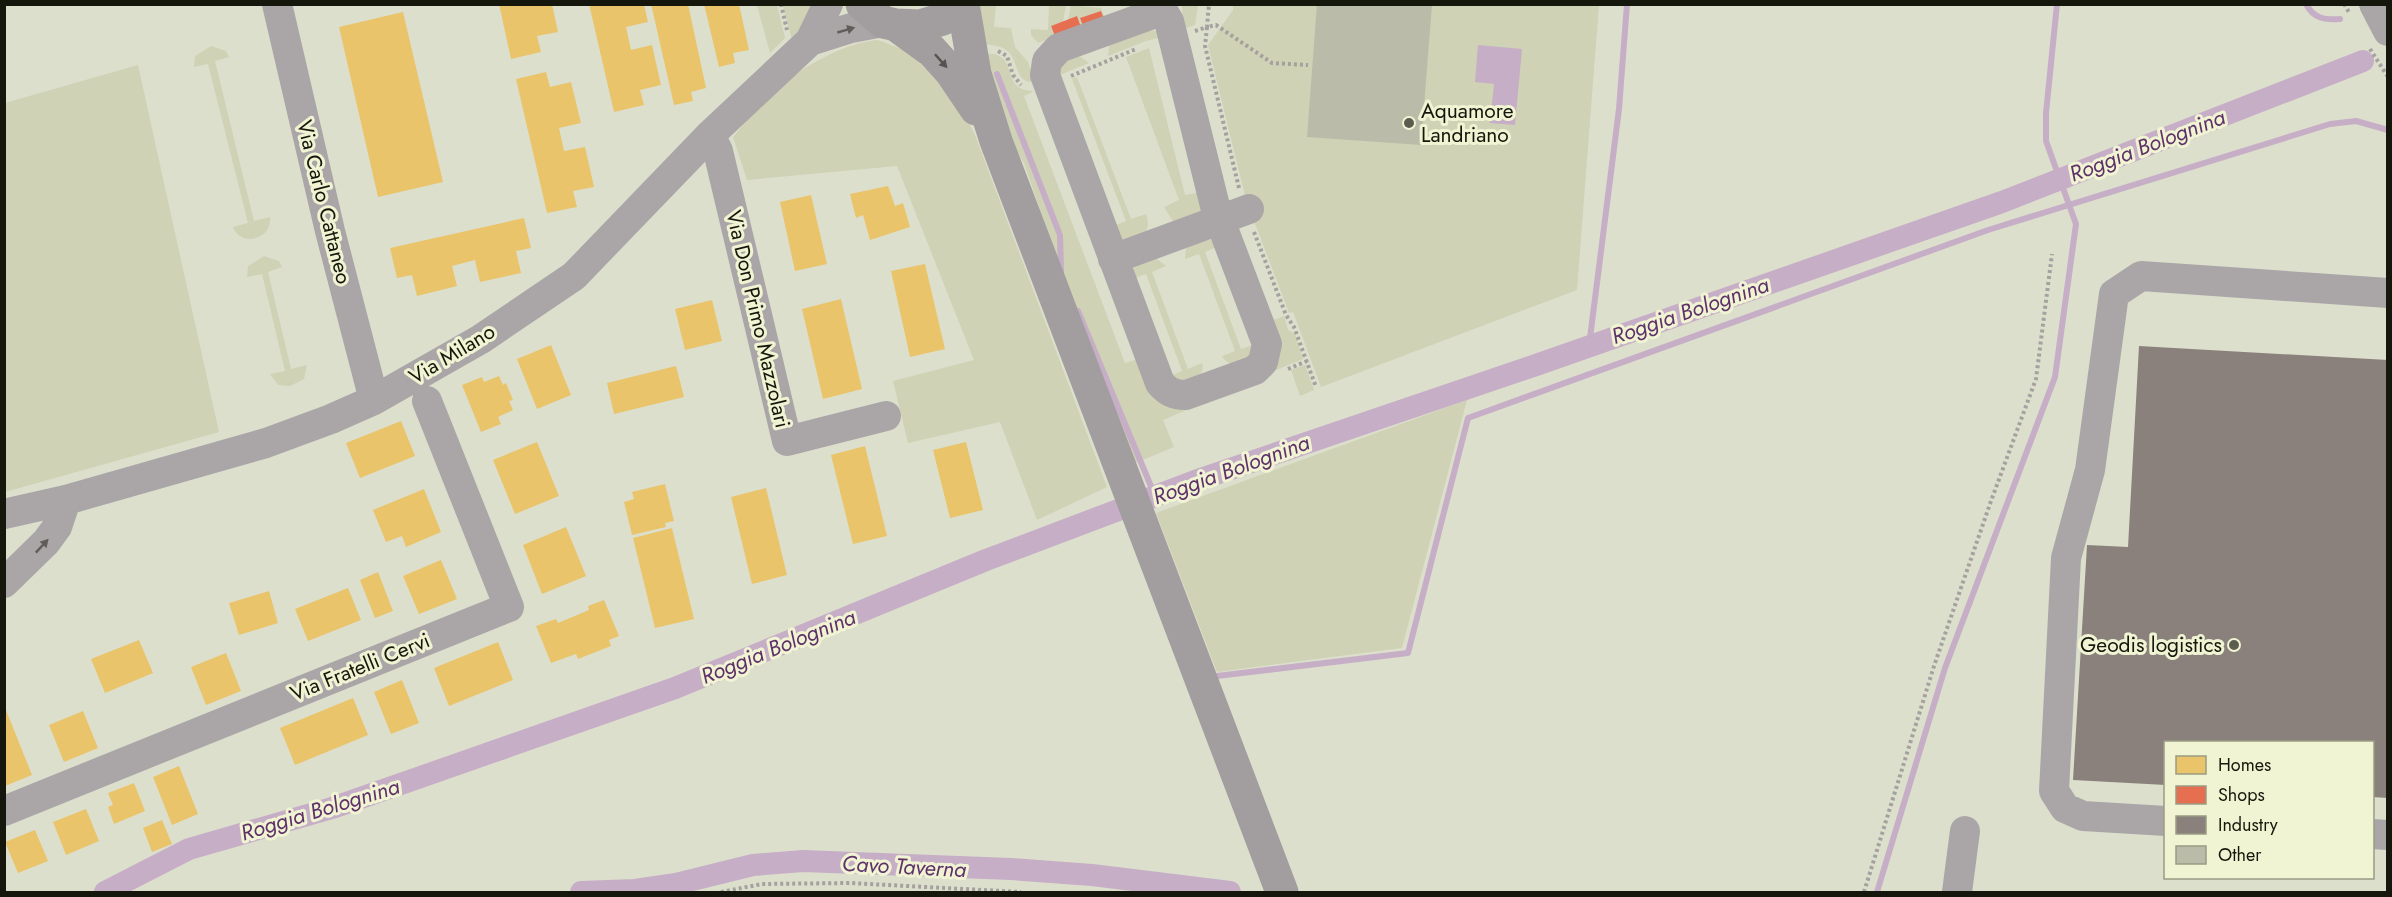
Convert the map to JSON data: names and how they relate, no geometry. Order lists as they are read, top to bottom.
{
  "streets": {
    "street": [
      "Via Carlo Cattaneo",
      "Via Don Primo Mazzolari",
      "Via Milano",
      "Via Fratelli Cervi"
    ]
  },
  "crossings": [
    ["Via Carlo Cattaneo", "Via Milano"],
    ["Via Don Primo Mazzolari", "Via Milano"]
  ],
  "water": ["Roggia Bolognina", "Cavo Taverna"],
  "places": ["Aquamore Landriano", "Geodis logistics"],
  "legend": [
    "Homes",
    "Shops",
    "Industry",
    "Other"
  ]
}
